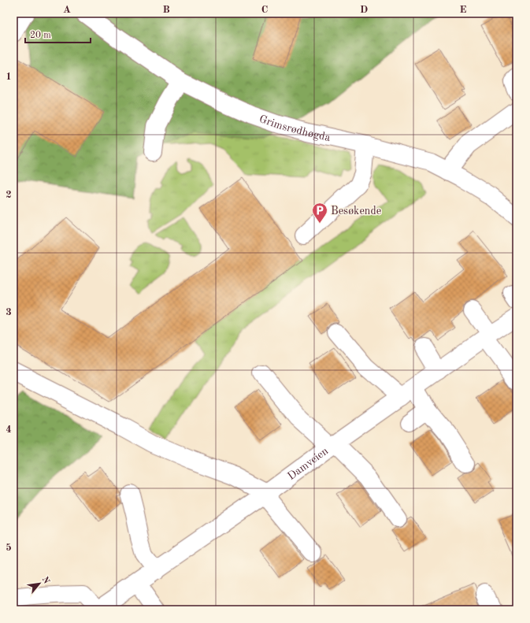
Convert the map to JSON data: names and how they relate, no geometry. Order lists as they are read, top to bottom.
{
  "streets": {
    "street": ["Grimsrødhøgda", "Damveien"]
  },
  "places": {
    "parking": ["Besøkende"]
  },
  "scale_bar": "20 m",
  "north": "top right",
  "grid": {
    "columns": [
      "A",
      "B",
      "C",
      "D",
      "E"
    ],
    "rows": [
      "1",
      "2",
      "3",
      "4",
      "5"
    ]
  }
}
